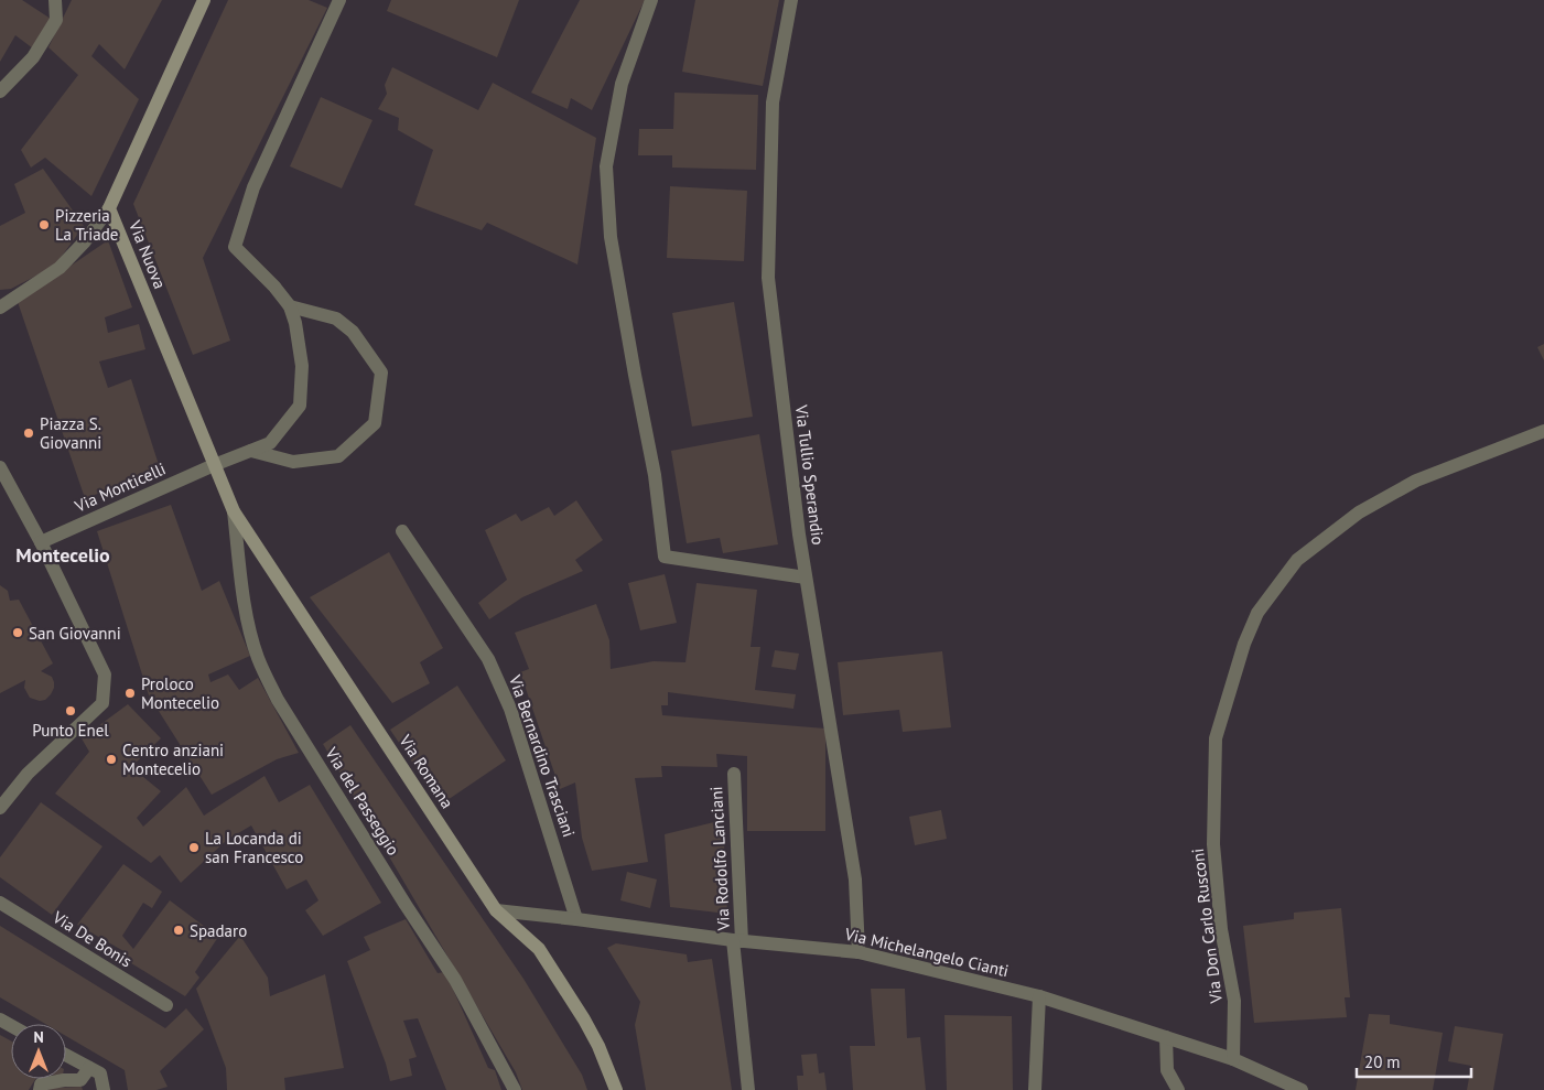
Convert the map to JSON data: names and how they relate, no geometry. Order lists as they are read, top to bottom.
{
  "streets": {
    "street": [
      "Via Nuova",
      "Via Tullio Sperandio",
      "Via Monticelli",
      "Via Bernardino Trasciani",
      "Via Romana",
      "Via del Passeggio",
      "Via Rodolfo Lanciani",
      "Via Don Carlo Rusconi",
      "Via De Bonis",
      "Via Michelangelo Cianti"
    ]
  },
  "crossings": [
    ["Via Nuova", "Via Monticelli"],
    ["Via Nuova", "Via Romana"],
    ["Via Tullio Sperandio", "Via Michelangelo Cianti"],
    ["Via Monticelli", "Via Romana"],
    ["Via Bernardino Trasciani", "Via Michelangelo Cianti"],
    ["Via Romana", "Via del Passeggio"],
    ["Via Romana", "Via Michelangelo Cianti"],
    ["Via Rodolfo Lanciani", "Via Michelangelo Cianti"],
    ["Via Don Carlo Rusconi", "Via Michelangelo Cianti"]
  ],
  "districts": ["Montecelio"],
  "places": [
    "Pizzeria La Triade",
    "Piazza S. Giovanni",
    "San Giovanni",
    "Proloco Montecelio",
    "Punto Enel",
    "Centro anziani Montecelio",
    "La Locanda di san Francesco",
    "Spadaro"
  ],
  "scale_bar": "20 m",
  "north": "top"
}
